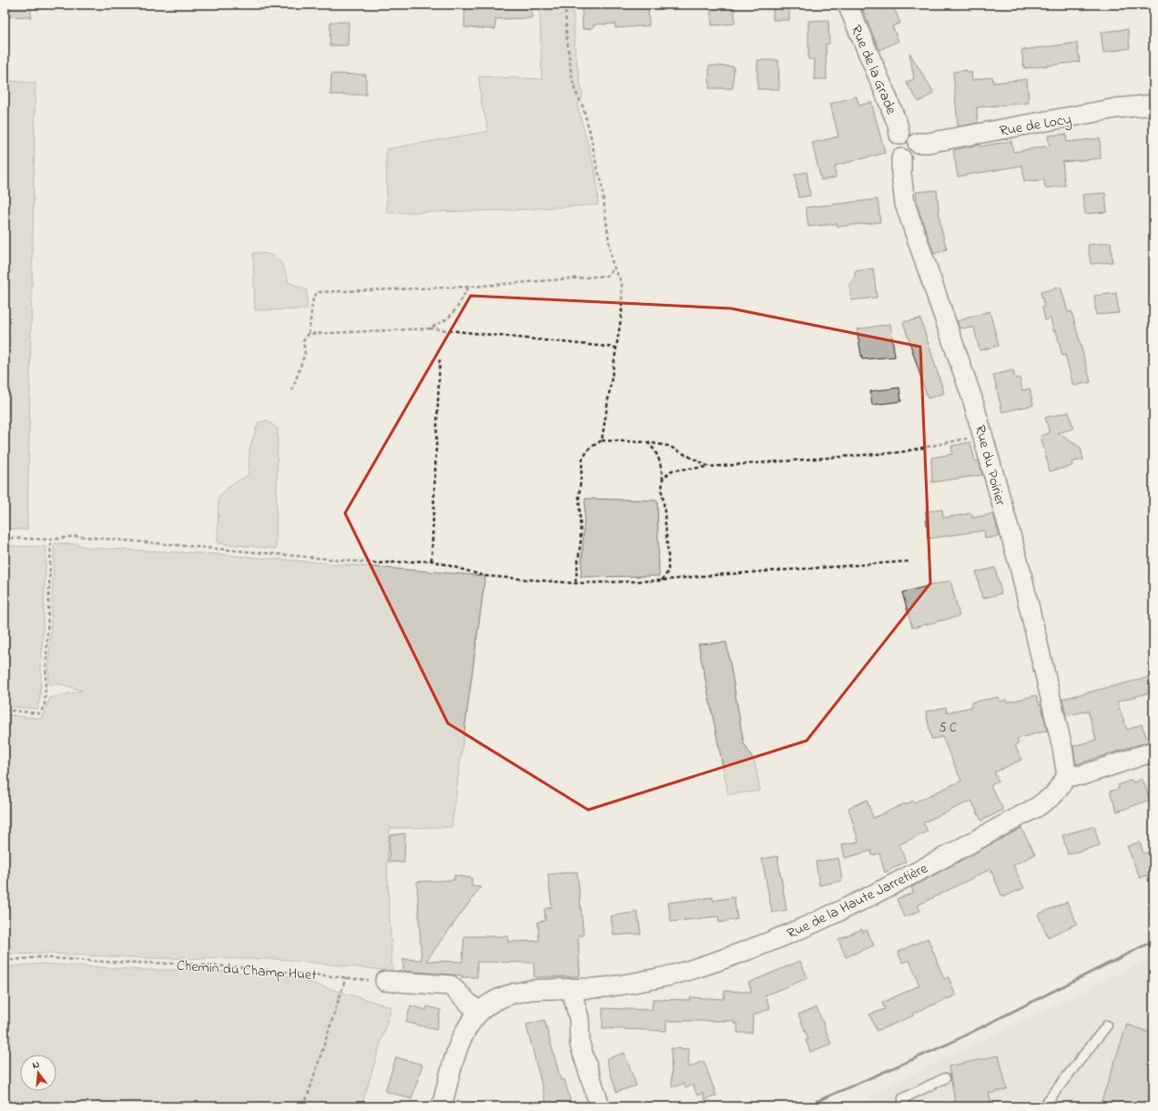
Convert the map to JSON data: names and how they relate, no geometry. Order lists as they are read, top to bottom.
{
  "streets": {
    "street": [
      "Rue de la Grade",
      "Rue de Locy",
      "Rue du Poirier",
      "Rue de la Haute Jarretière"
    ],
    "path": ["Chemin du Champ Huet"]
  },
  "crossings": [
    ["Rue de la Grade", "Rue de Locy"],
    ["Rue de la Grade", "Rue du Poirier"],
    ["Rue de Locy", "Rue du Poirier"],
    ["Rue du Poirier", "Rue de la Haute Jarretière"]
  ],
  "house_numbers": ["5 C"],
  "north": "top"
}
